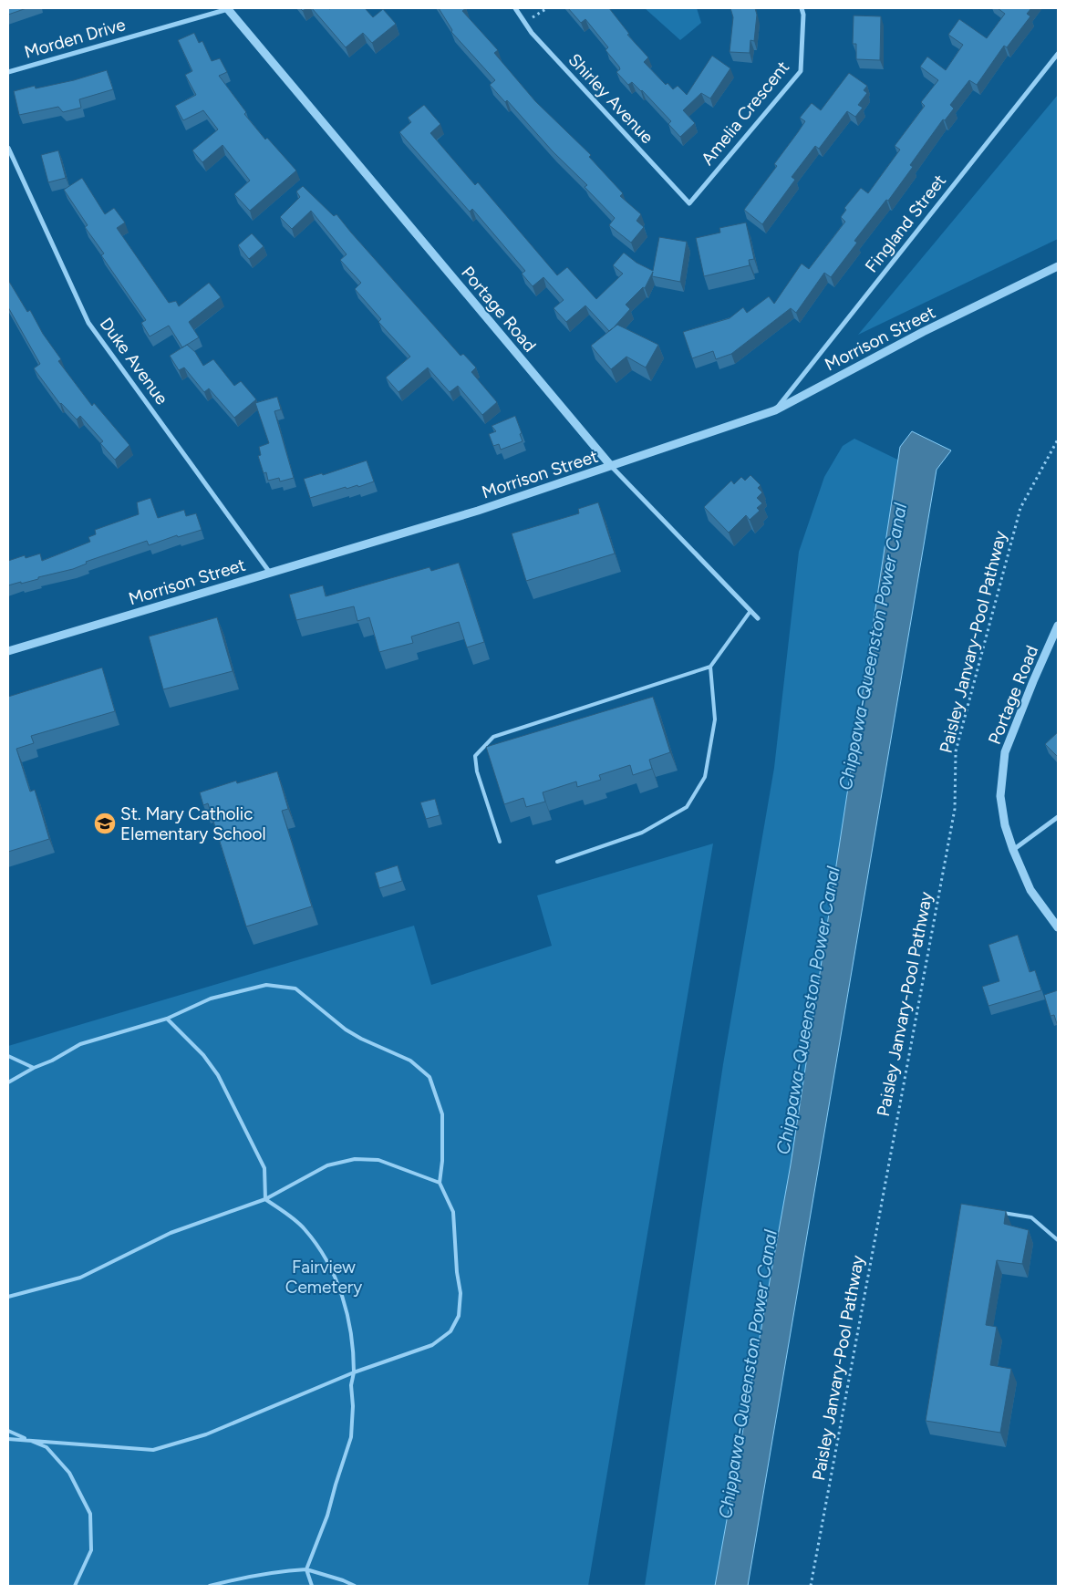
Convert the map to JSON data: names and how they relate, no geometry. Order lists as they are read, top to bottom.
{
  "streets": {
    "street": [
      "Morden Drive",
      "Shirley Avenue",
      "Amelia Crescent",
      "Fingland Street",
      "Portage Road",
      "Morrison Street",
      "Duke Avenue"
    ],
    "path": ["Paisley Janvary-Pool Pathway"]
  },
  "crossings": [
    ["Morden Drive", "Portage Road"],
    ["Shirley Avenue", "Amelia Crescent"],
    ["Fingland Street", "Morrison Street"],
    ["Portage Road", "Morrison Street"],
    ["Morrison Street", "Duke Avenue"]
  ],
  "water": ["Chippawa-Queenston Power Canal"],
  "parks": ["Fairview Cemetery"],
  "places": {
    "school or university": ["St. Mary Catholic Elementary School"]
  }
}
